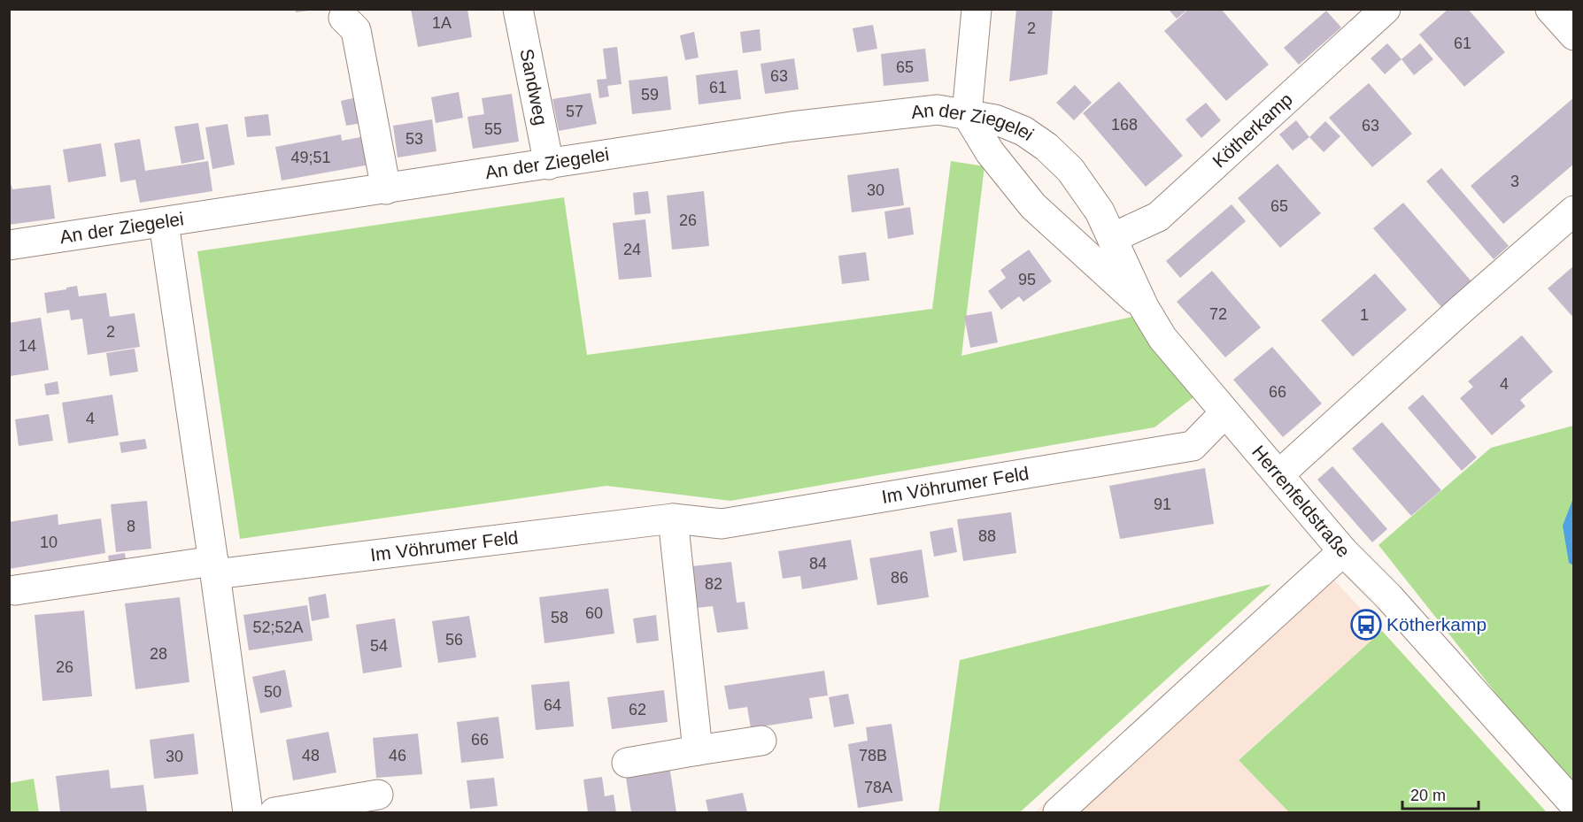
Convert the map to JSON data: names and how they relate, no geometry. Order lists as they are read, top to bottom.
{
  "streets": {
    "street": [
      "Sandweg",
      "An der Ziegelei",
      "Kötherkamp",
      "Im Vöhrumer Feld",
      "Herrenfeldstraße"
    ]
  },
  "crossings": [
    ["Sandweg", "An der Ziegelei"],
    ["An der Ziegelei", "Herrenfeldstraße"],
    ["Kötherkamp", "Herrenfeldstraße"],
    ["Im Vöhrumer Feld", "Herrenfeldstraße"]
  ],
  "places": {
    "bus stop": ["Kötherkamp"]
  },
  "house_numbers": [
    "1A",
    "2",
    "61",
    "65",
    "63",
    "61",
    "59",
    "57",
    "168",
    "63",
    "55",
    "53",
    "49;51",
    "3",
    "30",
    "65",
    "26",
    "24",
    "95",
    "72",
    "1",
    "2",
    "14",
    "4",
    "66",
    "4",
    "91",
    "8",
    "88",
    "10",
    "84",
    "86",
    "82",
    "60",
    "58",
    "52;52A",
    "56",
    "54",
    "28",
    "26",
    "50",
    "64",
    "62",
    "66",
    "48",
    "46",
    "78B",
    "30",
    "78A"
  ],
  "scale_bar": "20 m"
}
